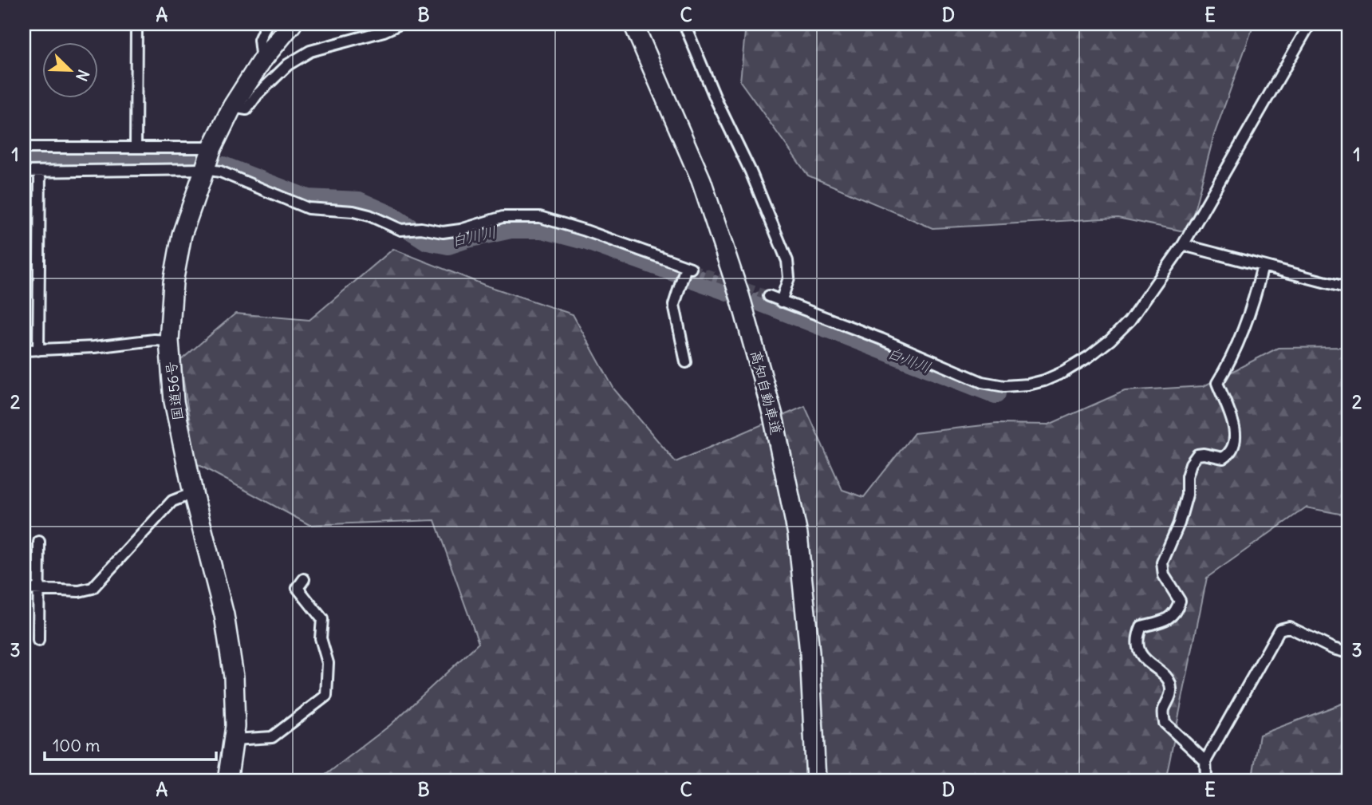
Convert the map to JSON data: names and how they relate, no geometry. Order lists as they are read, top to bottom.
{
  "streets": {
    "highway": ["国道56号", "高知自動車道"]
  },
  "water": ["白川川"],
  "scale_bar": "100 m",
  "north": "bottom right",
  "grid": {
    "columns": [
      "A",
      "B",
      "C",
      "D",
      "E"
    ],
    "rows": ["1", "2", "3"]
  }
}
